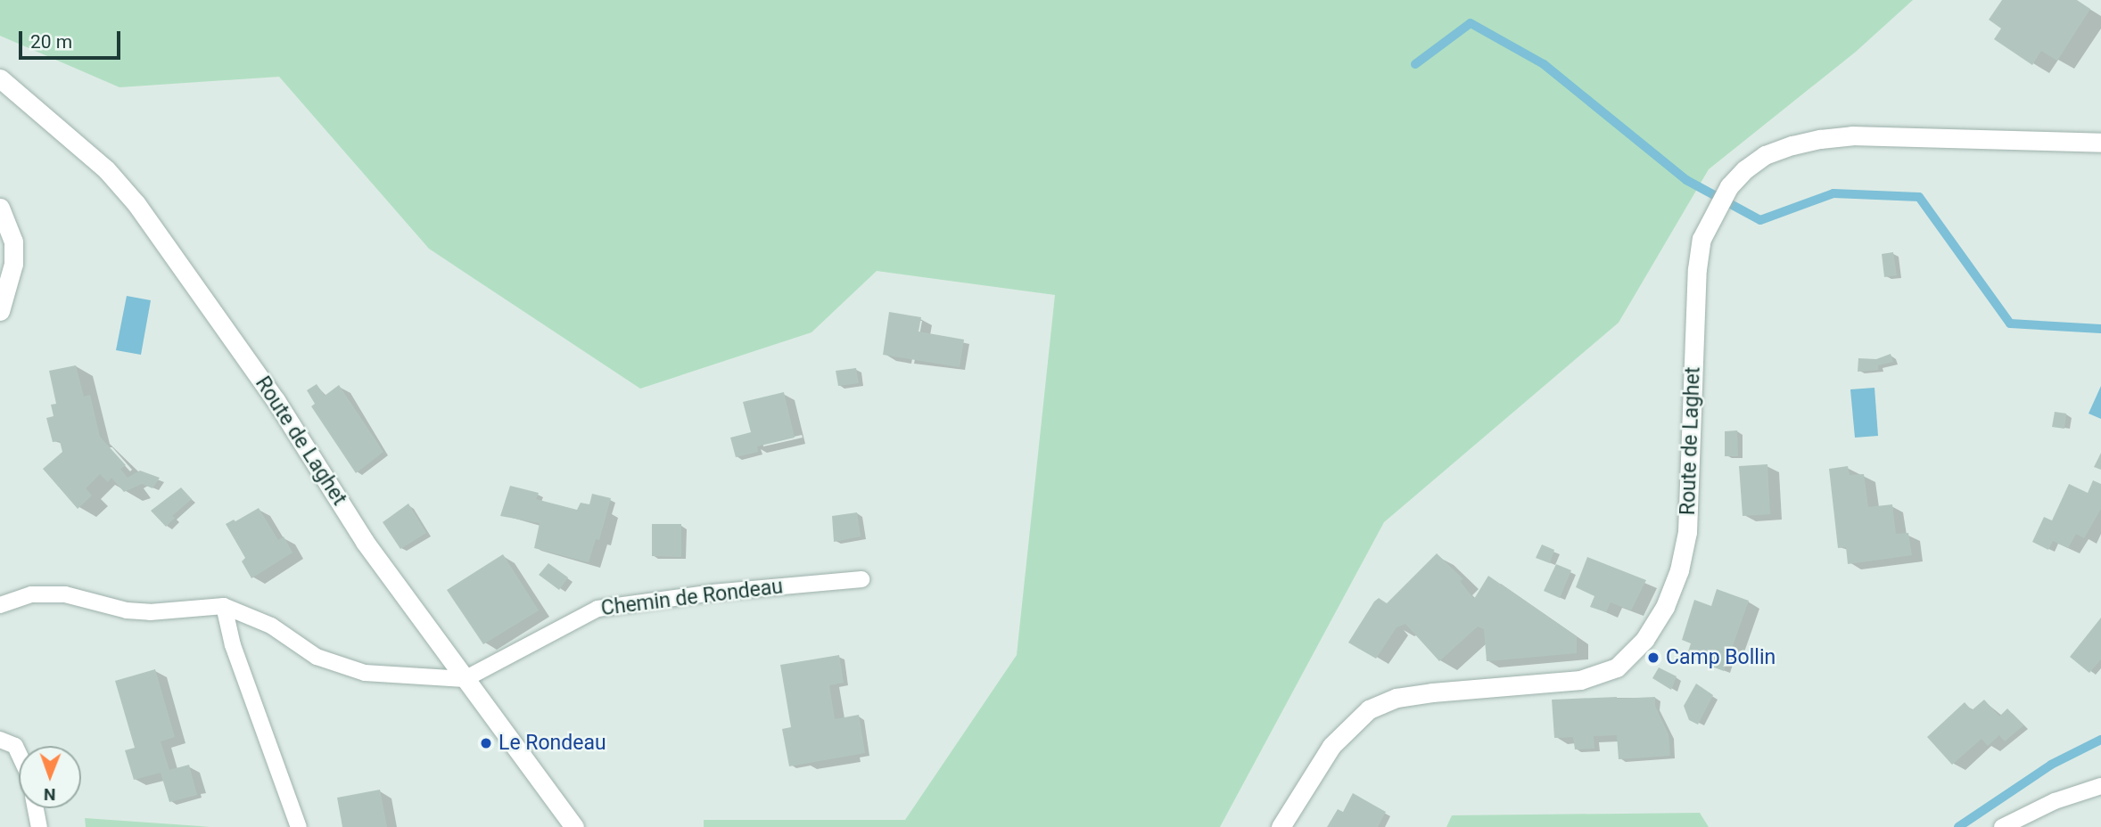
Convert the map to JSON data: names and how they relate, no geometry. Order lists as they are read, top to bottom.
{
  "streets": {
    "main road": ["Route de Laghet"],
    "lane": ["Chemin de Rondeau"]
  },
  "crossings": [
    ["Route de Laghet", "Chemin de Rondeau"]
  ],
  "places": ["Camp Bollin", "Le Rondeau"],
  "scale_bar": "20 m",
  "north": "bottom"
}
